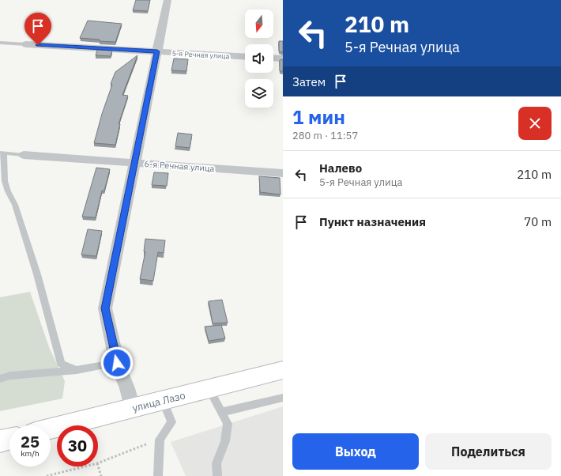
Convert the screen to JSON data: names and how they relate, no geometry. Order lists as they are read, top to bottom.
{
  "streets": {
    "main road": ["улица Лазо"],
    "street": ["5-я Речная улица", "6-я Речная улица"]
  },
  "north": "bottom",
  "page": {
    "turn": ["210 m", "5-я Речная улица"],
    "then": "Затем",
    "heading": ["1 мин", "280 m · 11:57"],
    "list": [
      {
        "name": "Налево",
        "note": "5-я Речная улица",
        "value": "210 m"
      },
      {
        "name": "Пункт назначения",
        "value": "70 m"
      }
    ],
    "speed": "25 km/h",
    "limit": "30",
    "buttons": ["Выход", "Поделиться"]
  }
}
